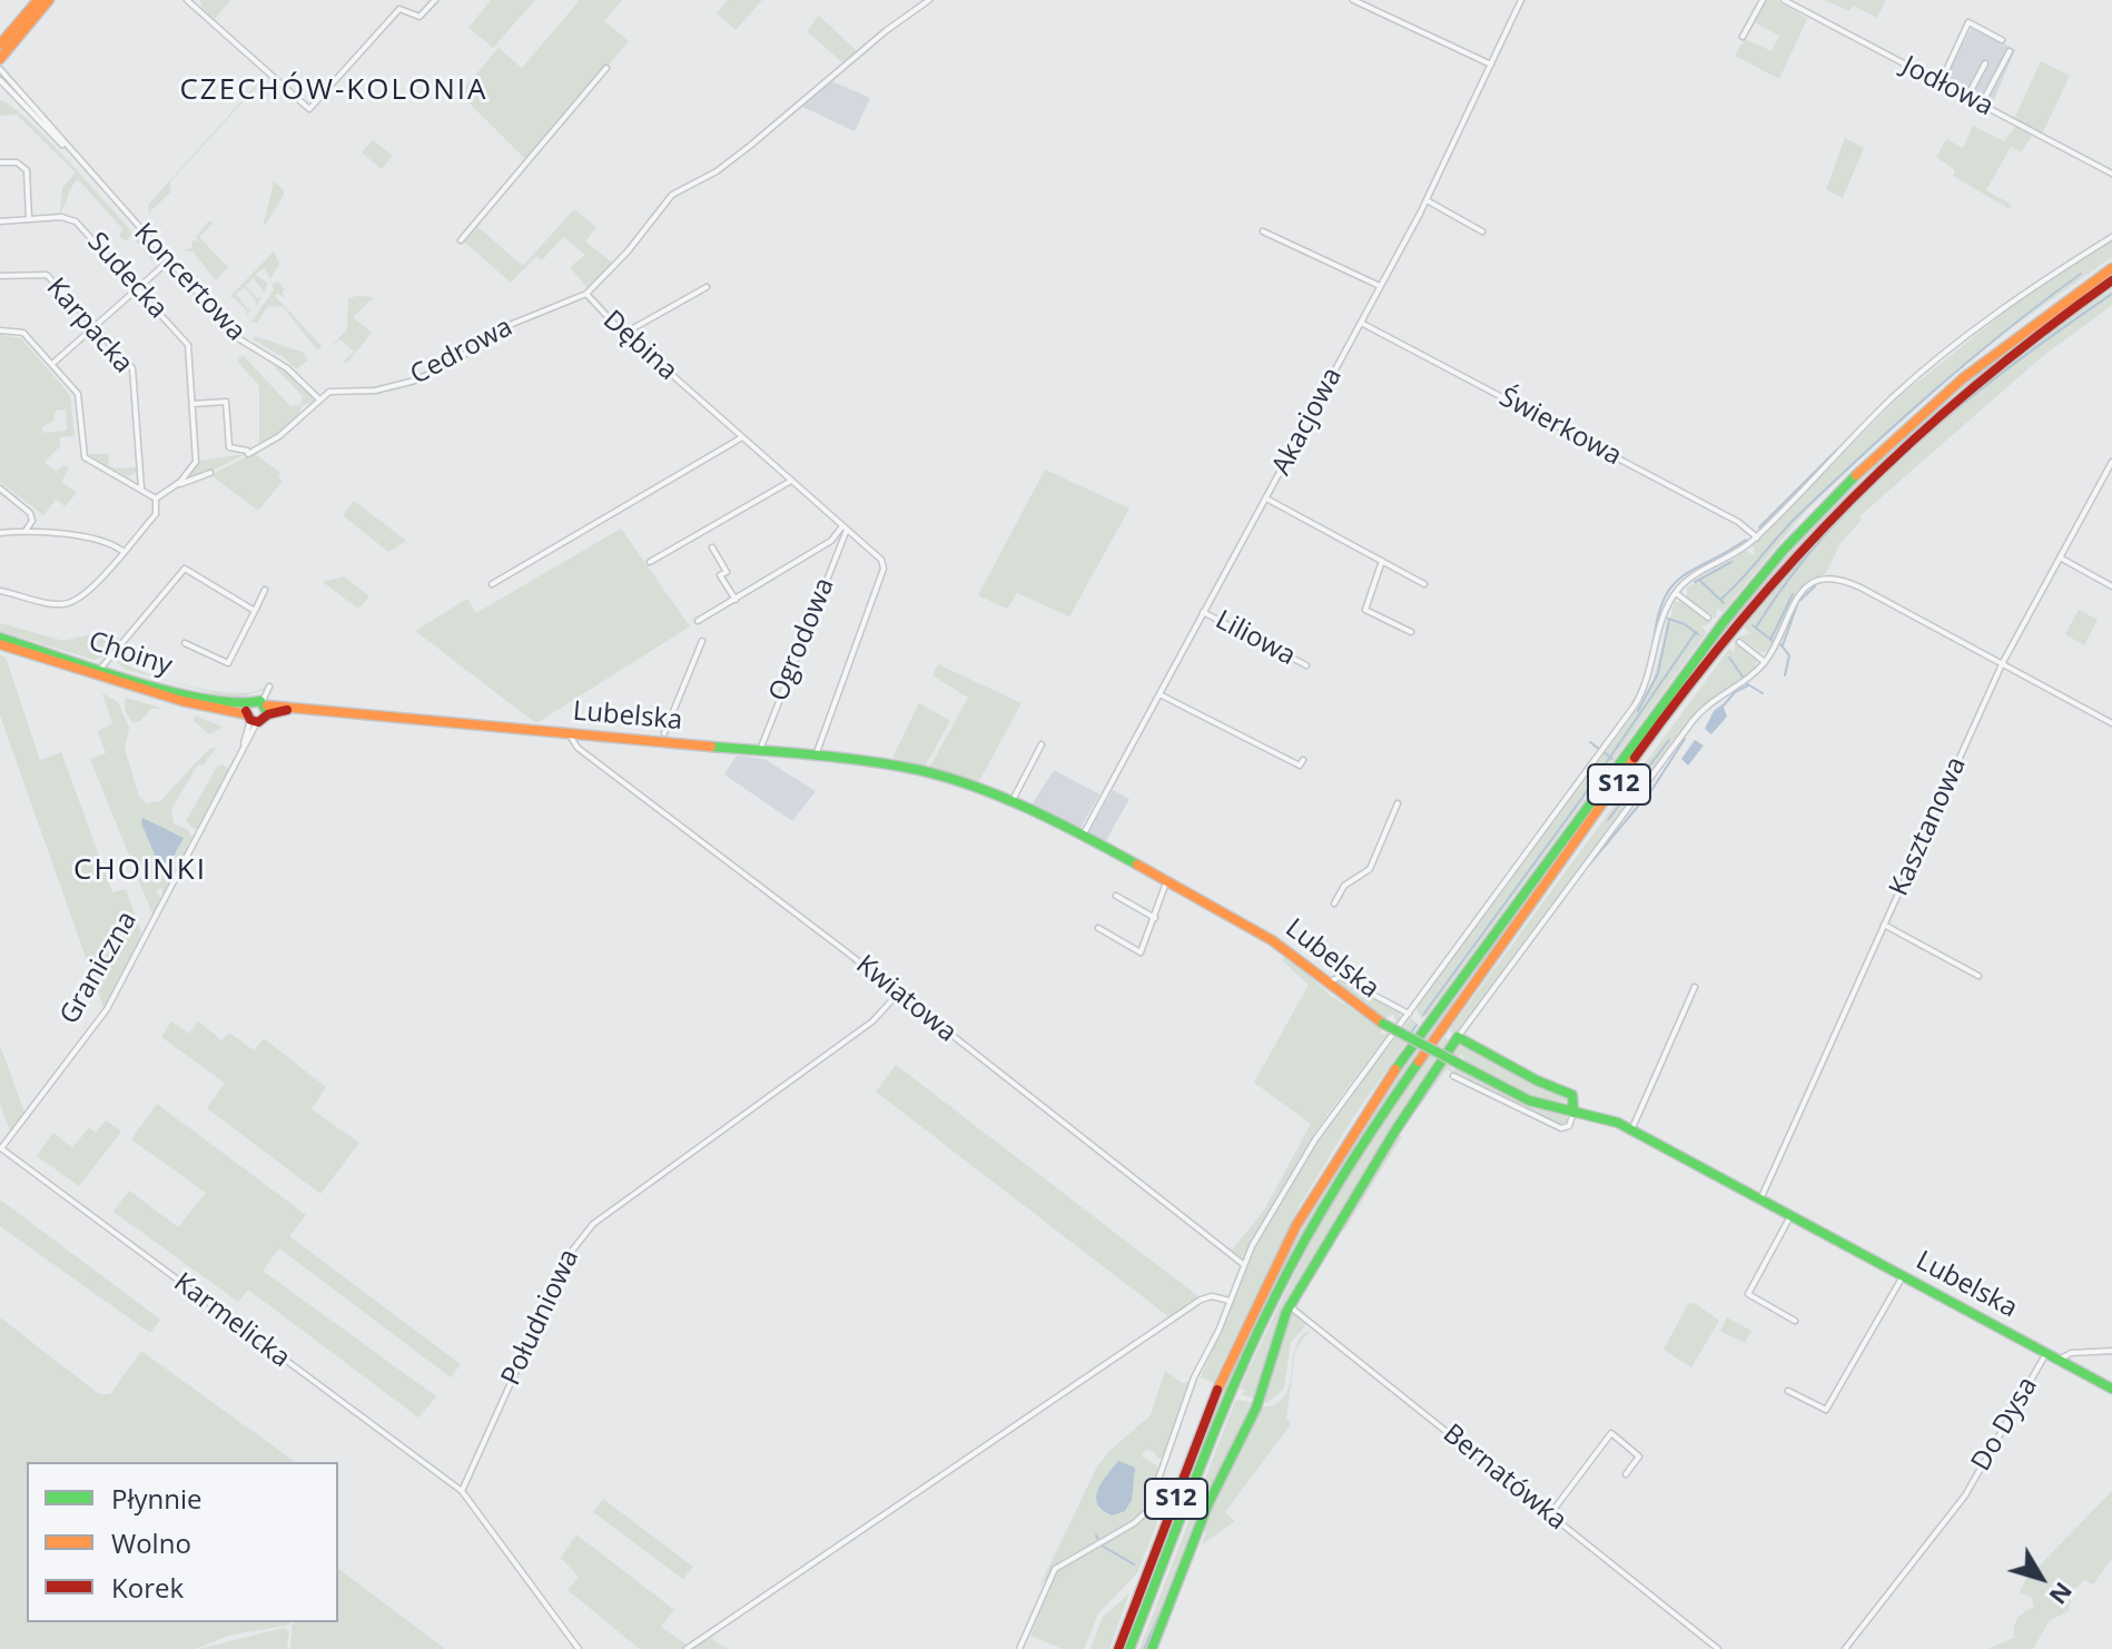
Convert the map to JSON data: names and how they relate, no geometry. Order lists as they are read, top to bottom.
{
  "streets": {
    "main road": ["Choiny", "Lubelska", "S12"],
    "street": [
      "Jodłowa",
      "Sudecka",
      "Koncertowa",
      "Karpacka",
      "Dębina",
      "Cedrowa",
      "Akacjowa",
      "Świerkowa",
      "Liliowa",
      "Ogrodowa",
      "Kasztanowa",
      "Graniczna",
      "Kwiatowa",
      "Południowa",
      "Karmelicka",
      "Do Dysa",
      "Bernatówka"
    ]
  },
  "crossings": [
    ["Koncertowa", "Cedrowa"],
    ["Dębina", "Cedrowa"],
    ["Dębina", "Ogrodowa"],
    ["Dębina", "Lubelska"],
    ["Akacjowa", "Świerkowa"],
    ["Akacjowa", "Liliowa"],
    ["Akacjowa", "Lubelska"],
    ["Ogrodowa", "Lubelska"],
    ["Choiny", "Graniczna"],
    ["Lubelska", "Kasztanowa"],
    ["Lubelska", "Kwiatowa"],
    ["Lubelska", "Do Dysa"],
    ["Graniczna", "Karmelicka"],
    ["Kwiatowa", "Południowa"],
    ["Południowa", "Karmelicka"]
  ],
  "districts": ["CZECHÓW-KOLONIA", "CHOINKI"],
  "legend": ["Płynnie", "Wolno", "Korek"],
  "north": "bottom right"
}
